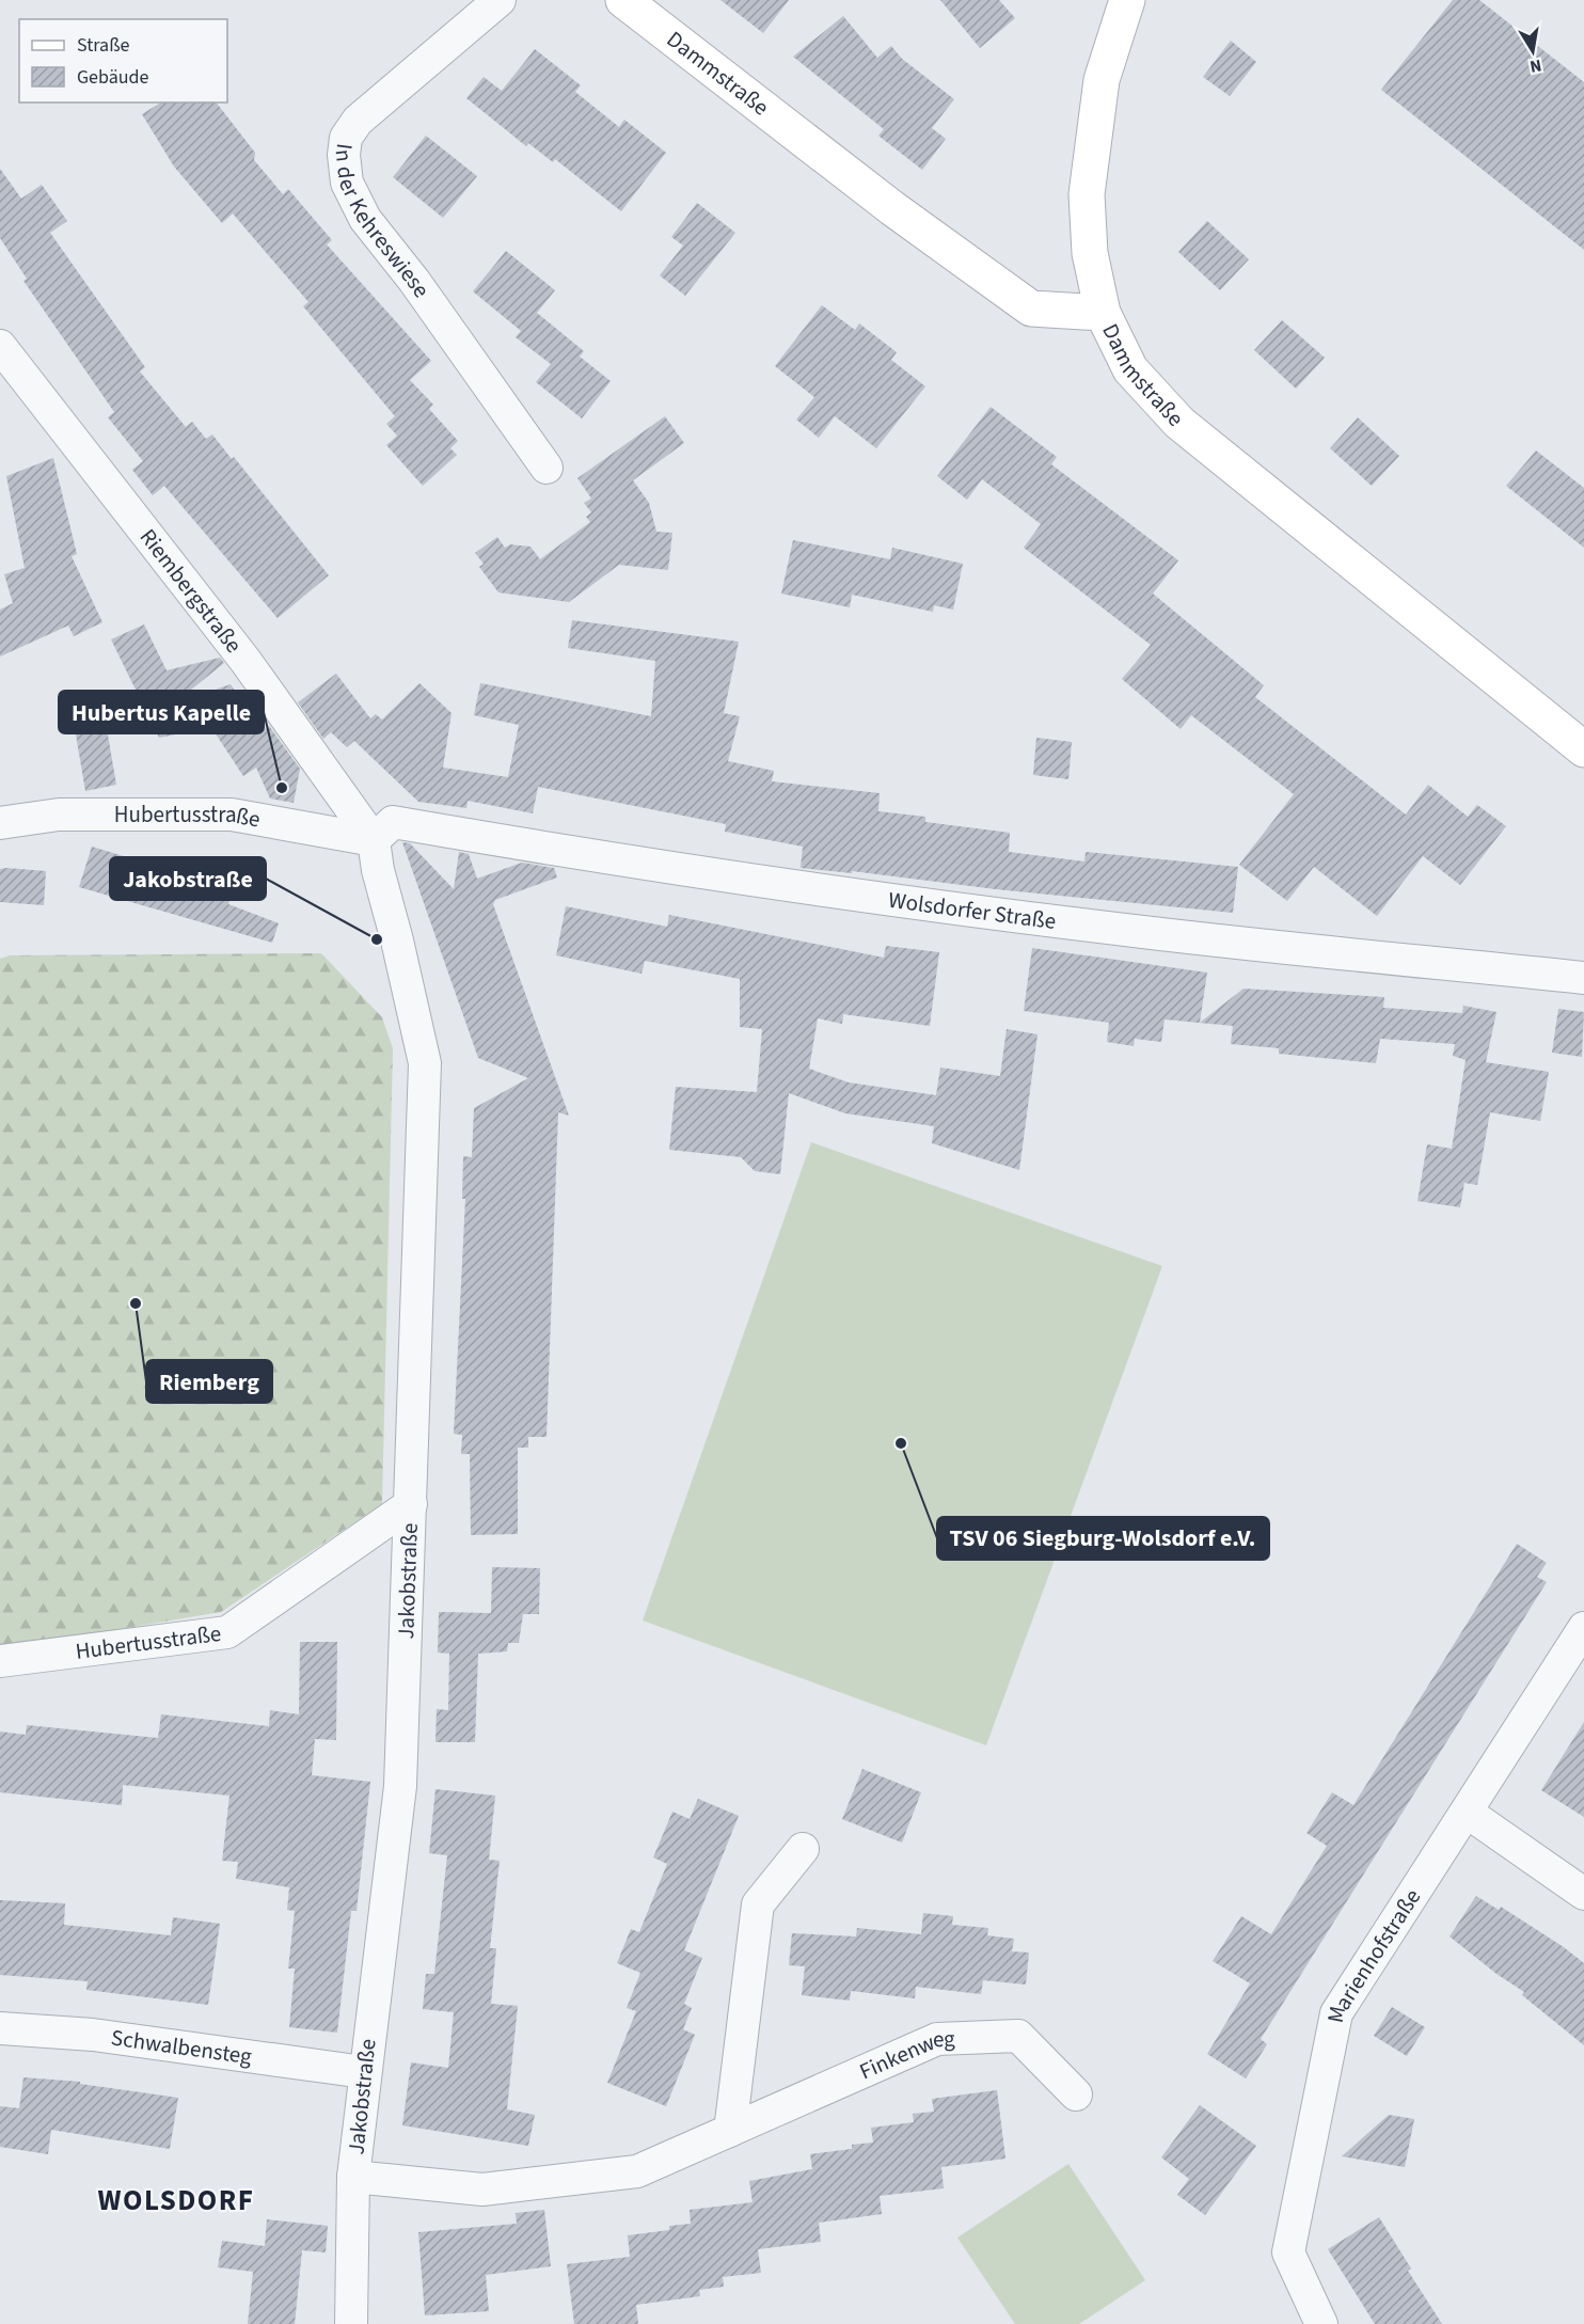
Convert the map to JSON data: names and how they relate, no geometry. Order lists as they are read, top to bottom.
{
  "streets": {
    "street": [
      "Dammstraße",
      "In der Kehreswiese",
      "Riembergstraße",
      "Hubertusstraße",
      "Wolsdorfer Straße",
      "Jakobstraße",
      "Marienhofstraße",
      "Schwalbensteg",
      "Finkenweg"
    ]
  },
  "crossings": [
    ["Riembergstraße", "Hubertusstraße"],
    ["Riembergstraße", "Wolsdorfer Straße"],
    ["Riembergstraße", "Jakobstraße"],
    ["Hubertusstraße", "Wolsdorfer Straße"],
    ["Hubertusstraße", "Jakobstraße"],
    ["Wolsdorfer Straße", "Jakobstraße"],
    ["Jakobstraße", "Schwalbensteg"],
    ["Jakobstraße", "Finkenweg"]
  ],
  "districts": ["WOLSDORF"],
  "places": [
    "Hubertus Kapelle",
    "Jakobstraße",
    "Riemberg",
    "TSV 06 Siegburg-Wolsdorf e.V."
  ],
  "legend": ["Straße", "Gebäude"],
  "north": "bottom"
}
